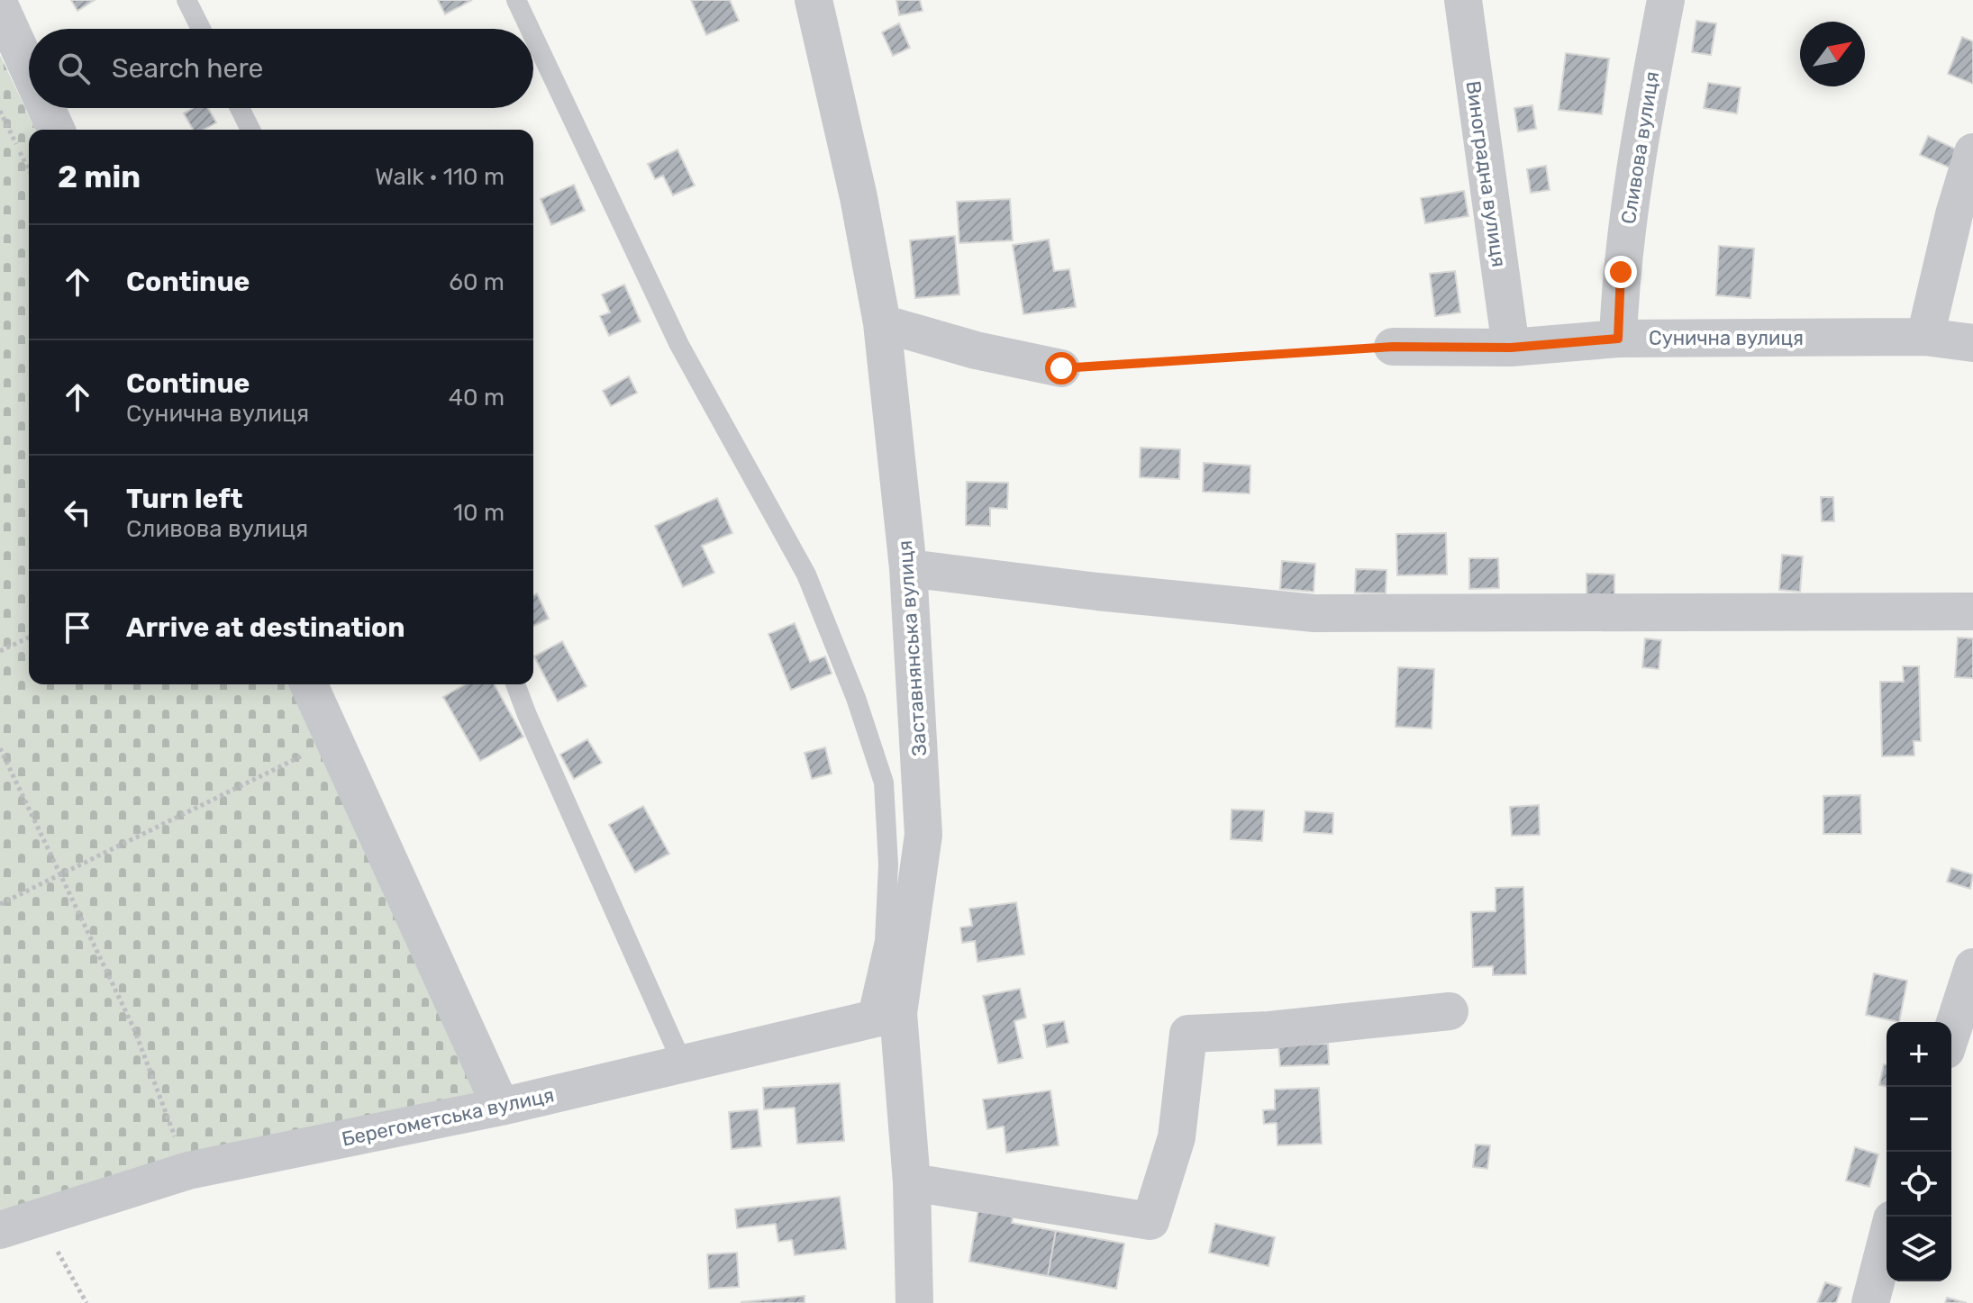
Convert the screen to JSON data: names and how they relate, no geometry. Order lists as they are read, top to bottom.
{
  "streets": {
    "street": [
      "Сливова вулиця",
      "Виноградна вулиця",
      "Сунична вулиця",
      "Заставнянська вулиця",
      "Берегометська вулиця"
    ]
  },
  "crossings": [
    ["Сливова вулиця", "Сунична вулиця"],
    ["Виноградна вулиця", "Сунична вулиця"],
    ["Заставнянська вулиця", "Берегометська вулиця"]
  ],
  "north": "top right",
  "page": {
    "search": "Search here",
    "heading": ["2 min", "Walk · 110 m"],
    "list": [
      ["Continue", "60 m"],
      ["Continue", "Сунична вулиця", "40 m"],
      ["Turn left", "Сливова вулиця", "10 m"],
      "Arrive at destination"
    ],
    "map_buttons": ["+", "−"]
  }
}
